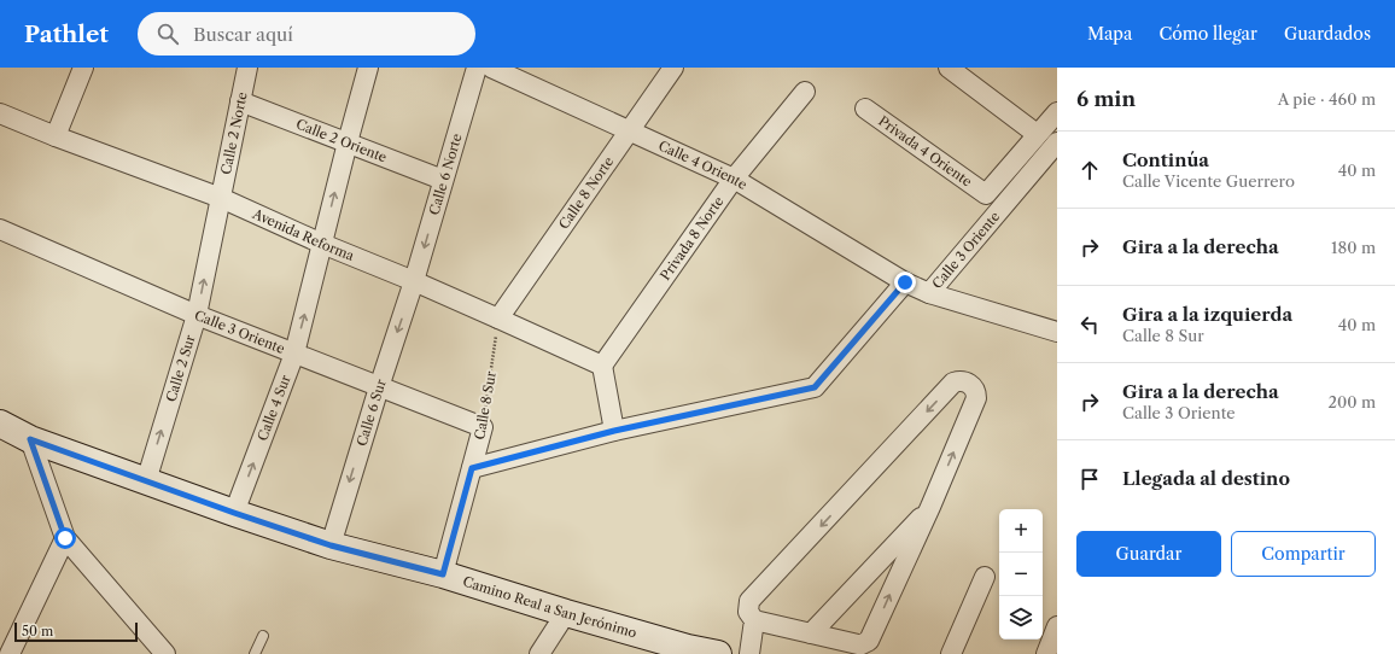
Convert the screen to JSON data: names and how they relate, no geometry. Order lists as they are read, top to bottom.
{
  "streets": {
    "street": [
      "Calle 2 Norte",
      "Calle 2 Oriente",
      "Privada 4 Oriente",
      "Calle 4 Oriente",
      "Calle 6 Norte",
      "Calle 8 Norte",
      "Avenida Reforma",
      "Privada 8 Norte",
      "Calle 3 Oriente",
      "Calle 2 Sur",
      "Calle 8 Sur",
      "Calle 4 Sur",
      "Calle 6 Sur",
      "Camino Real a San Jerónimo"
    ]
  },
  "crossings": [
    ["Calle 2 Norte", "Calle 2 Oriente"],
    ["Calle 2 Norte", "Avenida Reforma"],
    ["Calle 2 Norte", "Calle 2 Sur"],
    ["Calle 2 Oriente", "Calle 6 Norte"],
    ["Calle 2 Oriente", "Calle 4 Sur"],
    ["Calle 4 Oriente", "Calle 8 Norte"],
    ["Calle 4 Oriente", "Privada 8 Norte"],
    ["Calle 4 Oriente", "Calle 3 Oriente"],
    ["Calle 6 Norte", "Avenida Reforma"],
    ["Calle 6 Norte", "Calle 6 Sur"],
    ["Calle 8 Norte", "Avenida Reforma"],
    ["Calle 8 Norte", "Calle 8 Sur"],
    ["Avenida Reforma", "Privada 8 Norte"],
    ["Avenida Reforma", "Calle 2 Sur"],
    ["Avenida Reforma", "Calle 8 Sur"],
    ["Avenida Reforma", "Calle 4 Sur"],
    ["Avenida Reforma", "Calle 6 Sur"],
    ["Calle 3 Oriente", "Calle 2 Sur"],
    ["Calle 3 Oriente", "Calle 8 Sur"],
    ["Calle 3 Oriente", "Calle 4 Sur"],
    ["Calle 3 Oriente", "Calle 6 Sur"],
    ["Calle 2 Sur", "Camino Real a San Jerónimo"],
    ["Calle 8 Sur", "Camino Real a San Jerónimo"],
    ["Calle 4 Sur", "Camino Real a San Jerónimo"],
    ["Calle 6 Sur", "Camino Real a San Jerónimo"]
  ],
  "one_way": [
    "Calle 6 Norte",
    "Calle 2 Sur",
    "Calle 4 Sur",
    "Calle 6 Sur"
  ],
  "scale_bar": "50 m",
  "page": {
    "header": "Pathlet",
    "search": "Buscar aquí",
    "nav": ["Mapa", "Cómo llegar", "Guardados"],
    "heading": ["6 min", "A pie · 460 m"],
    "list": [
      ["Continúa", "Calle Vicente Guerrero", "40 m"],
      ["Gira a la derecha", "180 m"],
      ["Gira a la izquierda", "Calle 8 Sur", "40 m"],
      ["Gira a la derecha", "Calle 3 Oriente", "200 m"],
      "Llegada al destino"
    ],
    "map_buttons": ["+", "−"],
    "buttons": ["Guardar", "Compartir"],
    "scale": "50 m"
  }
}
